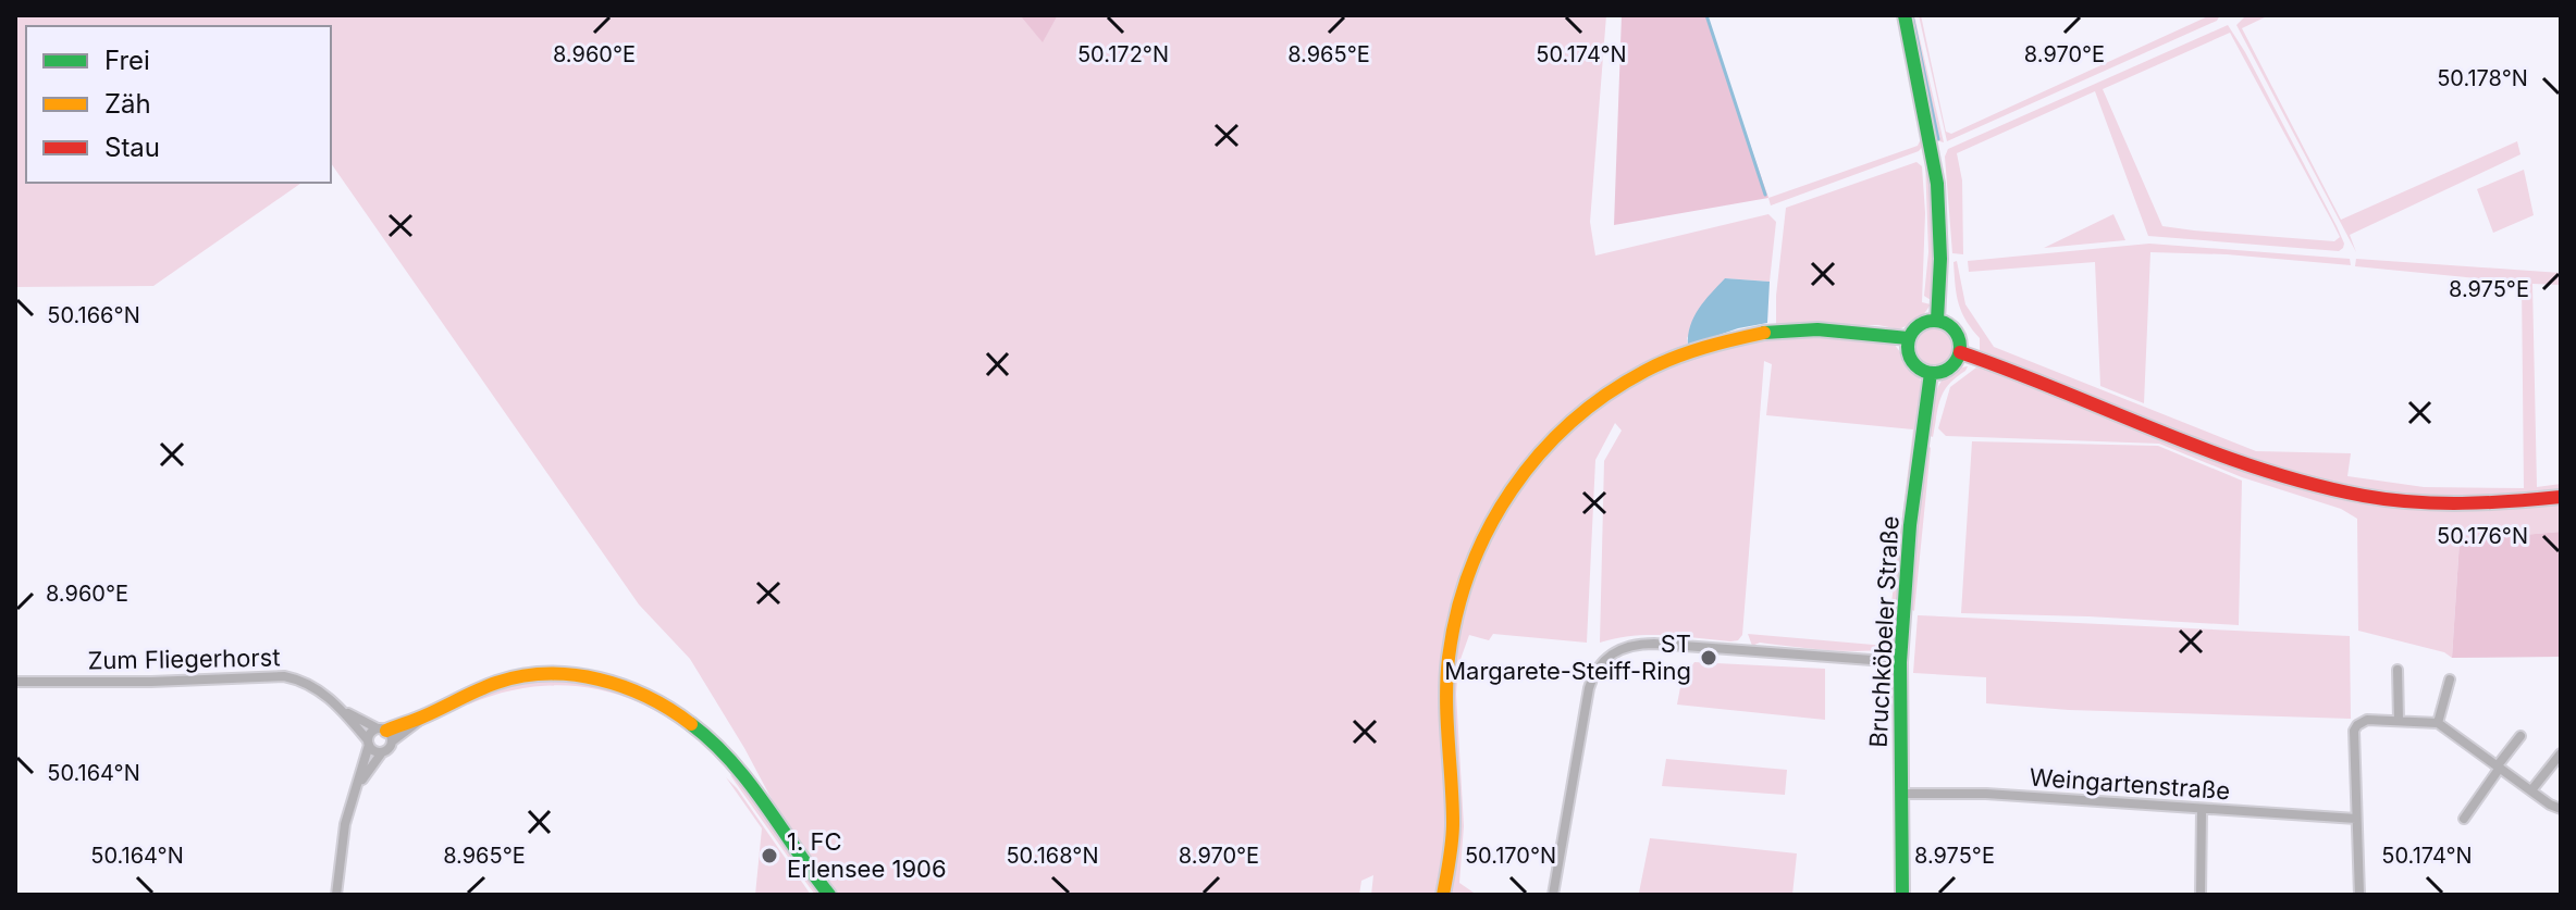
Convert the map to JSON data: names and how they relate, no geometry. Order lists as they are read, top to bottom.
{
  "streets": {
    "main road": ["Bruchköbeler Straße"],
    "street": ["Zum Fliegerhorst", "Weingartenstraße"]
  },
  "crossings": [
    ["Bruchköbeler Straße", "Weingartenstraße"]
  ],
  "places": ["ST Margarete-Steiff-Ring", "1. FC Erlensee 1906"],
  "legend": ["Frei", "Zäh", "Stau"],
  "coordinates": [
    "8.960°E",
    "50.172°N",
    "8.965°E",
    "50.174°N",
    "8.970°E",
    "50.178°N",
    "8.975°E",
    "50.166°N",
    "50.176°N",
    "50.164°N",
    "50.168°N",
    "50.170°N"
  ]
}
